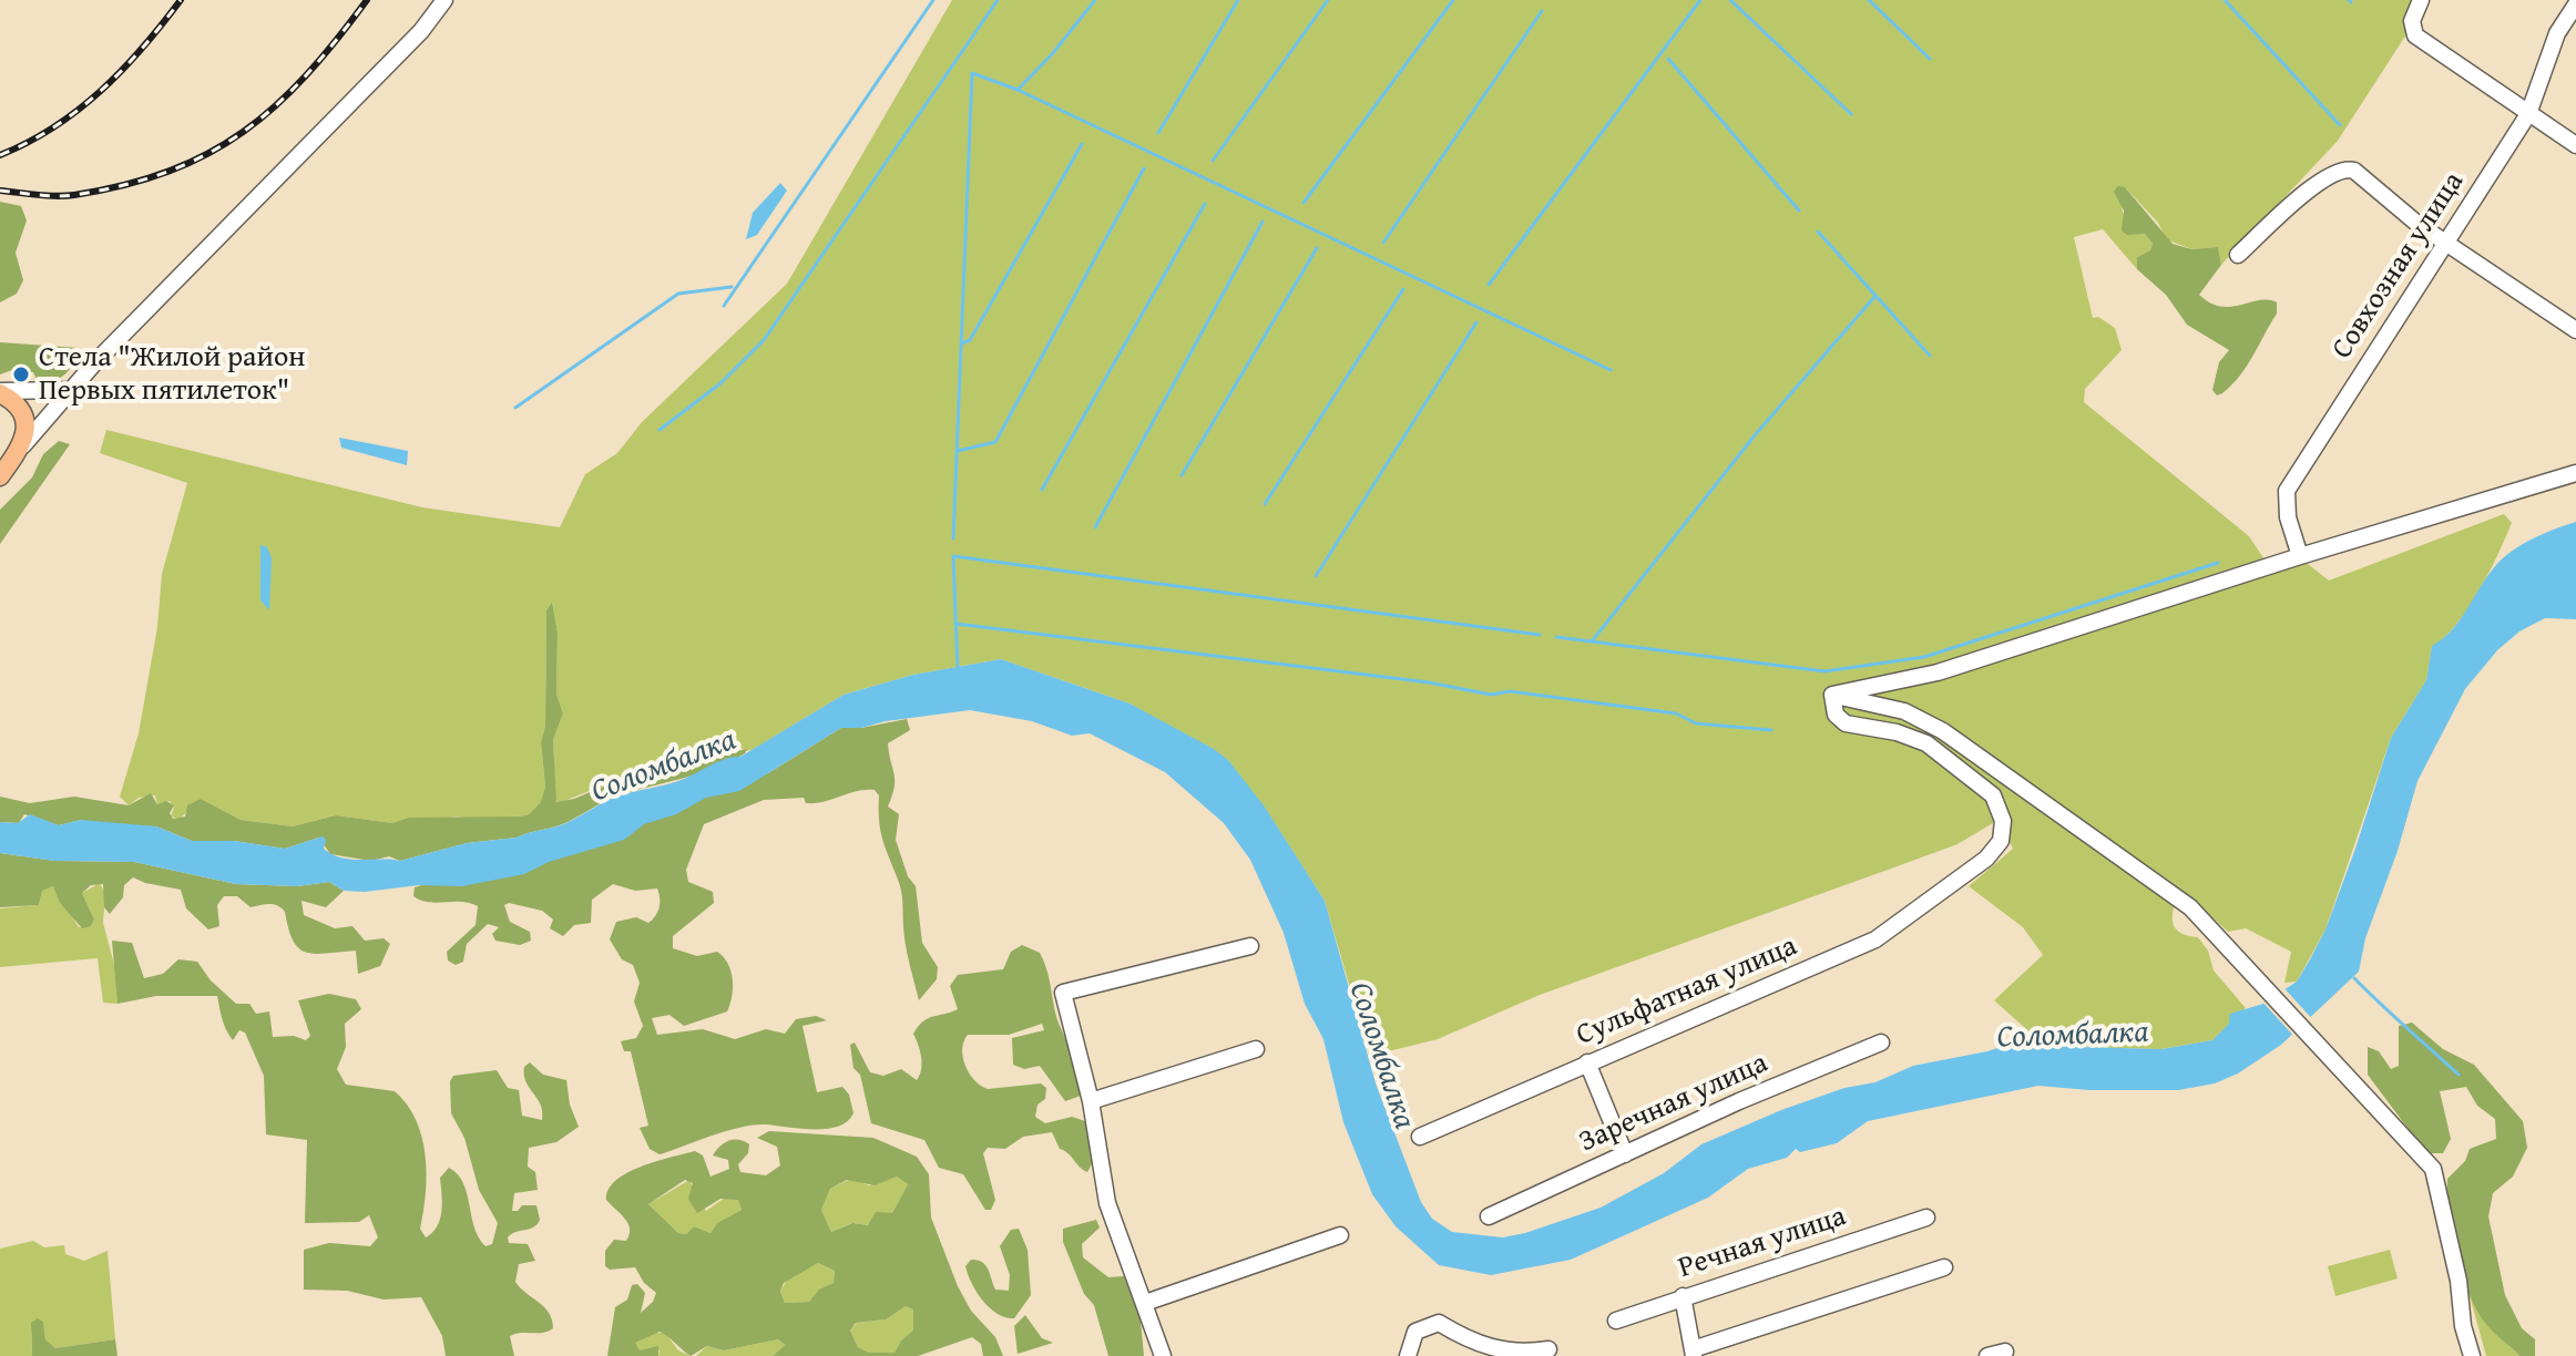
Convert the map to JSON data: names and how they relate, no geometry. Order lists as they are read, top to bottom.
{
  "streets": {
    "street": [
      "Совхозная улица",
      "Сульфатная улица",
      "Заречная улица",
      "Речная улица"
    ]
  },
  "water": ["Соломбалка"],
  "places": ["Стела \"Жилой район Первых пятилеток\""]
}
